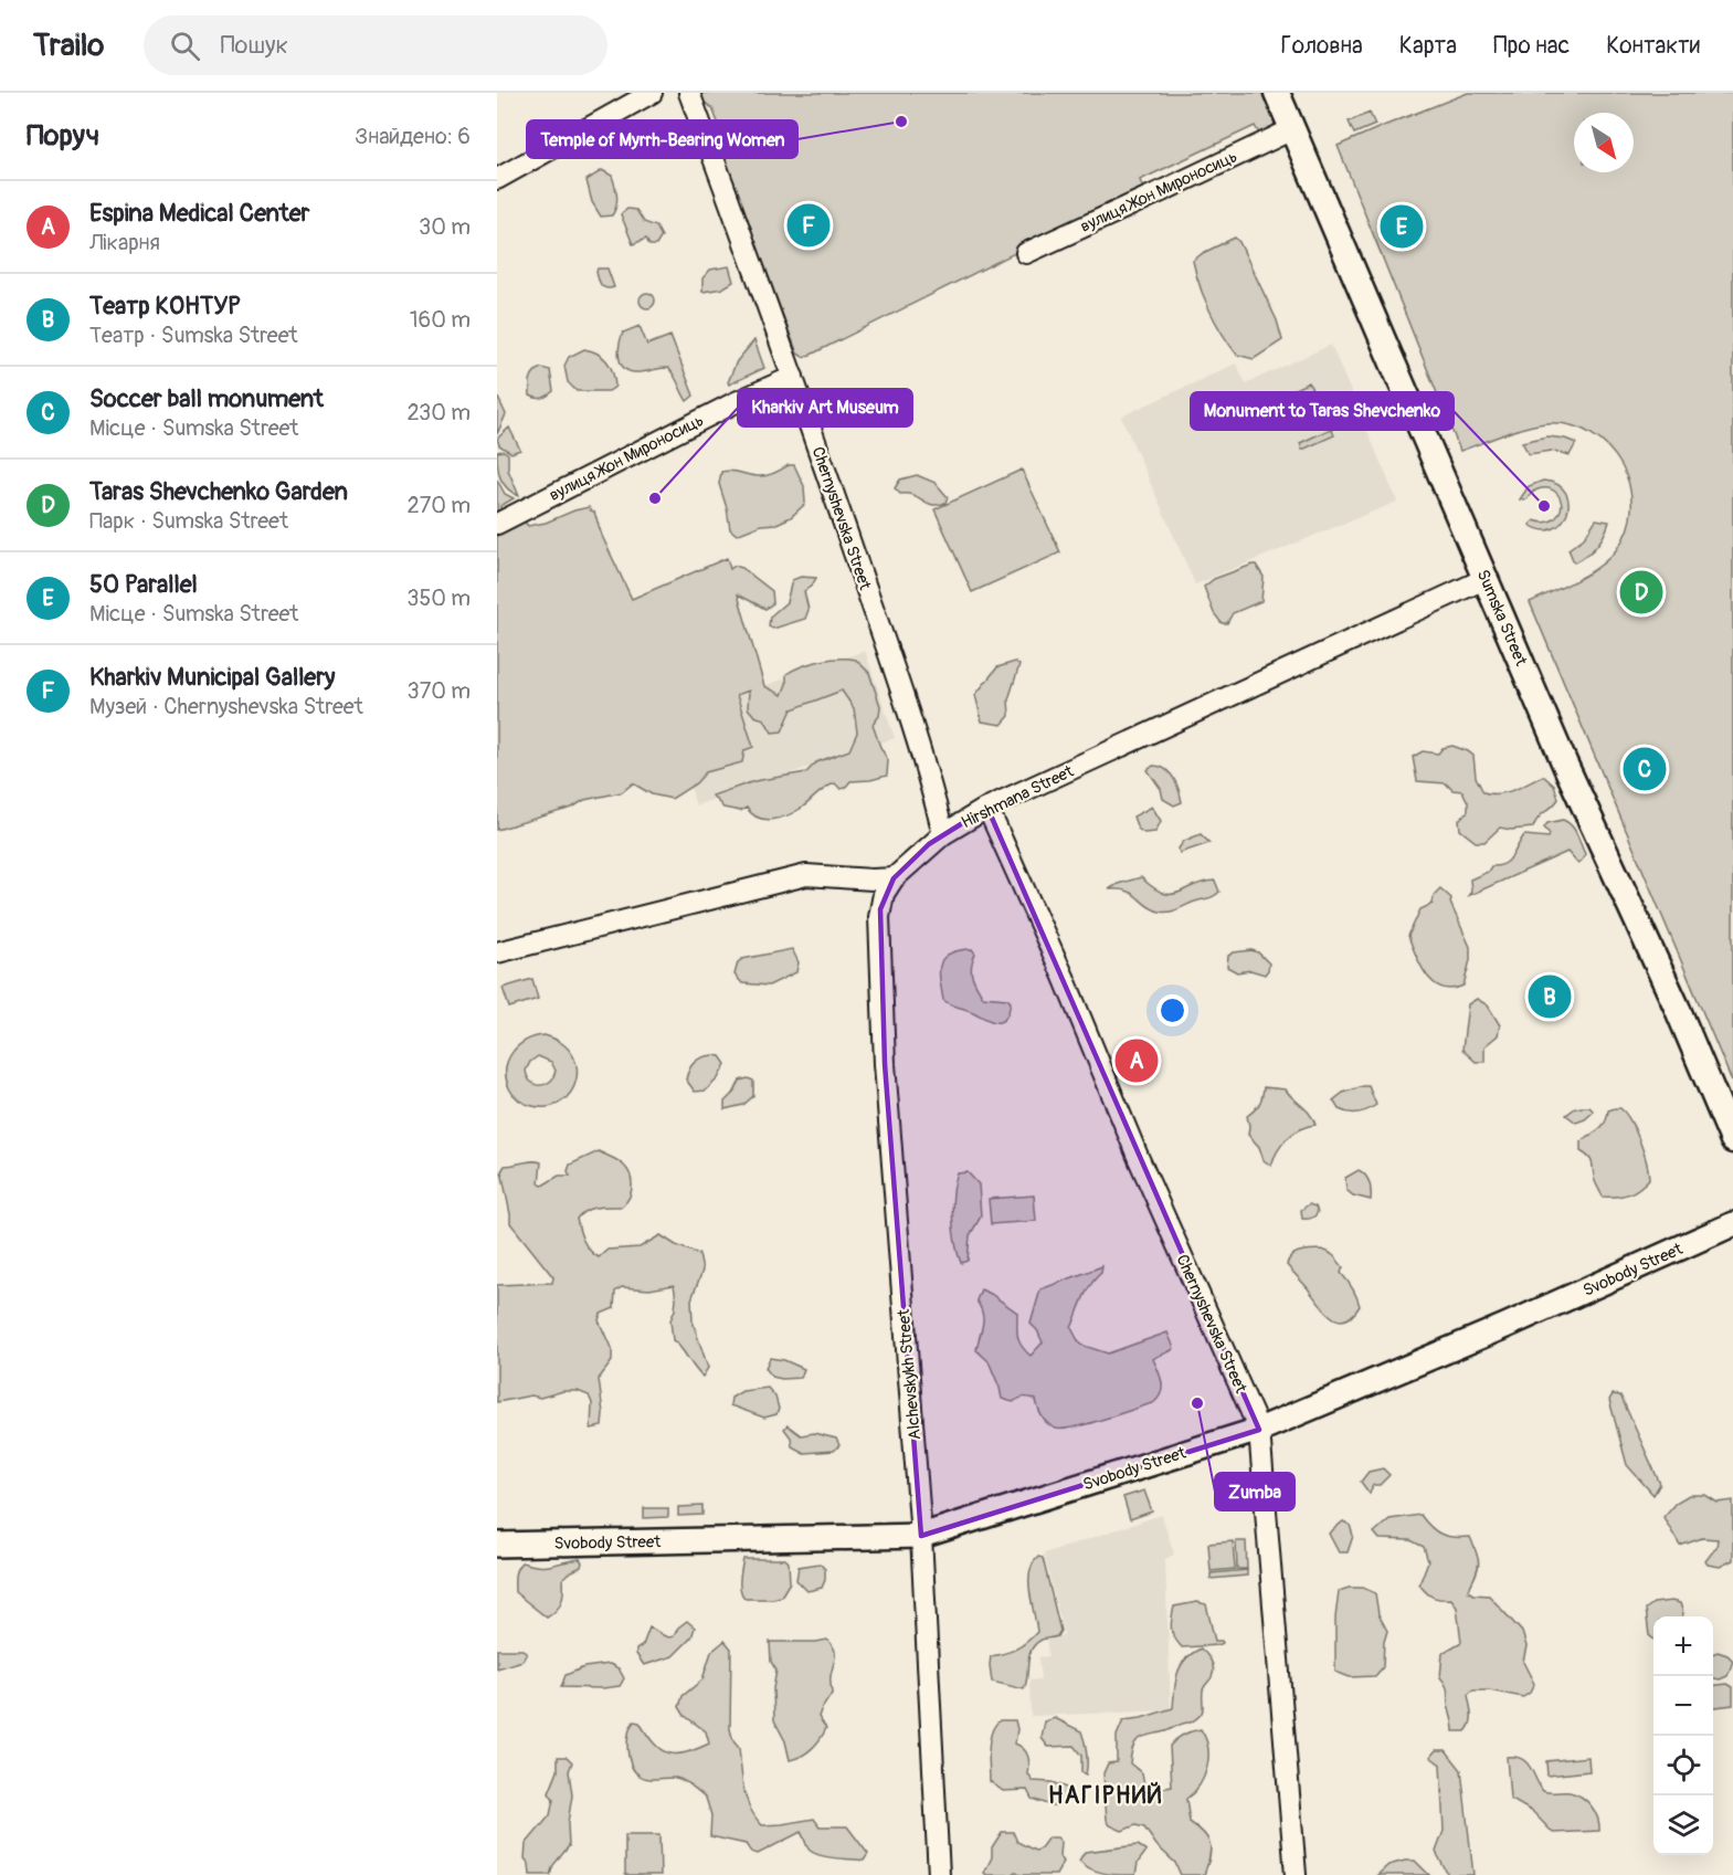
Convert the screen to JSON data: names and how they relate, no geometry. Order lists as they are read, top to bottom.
{
  "streets": {
    "main road": ["Sumska Street", "Svobody Street"],
    "street": [
      "вулиця Жон Мироносиць",
      "Chernyshevska Street",
      "Hirshmana Street",
      "Alchevskykh Street"
    ]
  },
  "crossings": [
    ["вулиця Жон Мироносиць", "Chernyshevska Street"],
    ["вулиця Жон Мироносиць", "Sumska Street"],
    ["Chernyshevska Street", "Hirshmana Street"],
    ["Chernyshevska Street", "Svobody Street"],
    ["Sumska Street", "Hirshmana Street"],
    ["Hirshmana Street", "Alchevskykh Street"],
    ["Svobody Street", "Alchevskykh Street"]
  ],
  "districts": ["НАГІРНИЙ"],
  "places": [
    "Temple of Myrrh-Bearing Women",
    "Kharkiv Art Museum",
    "Monument to Taras Shevchenko",
    "Zumba"
  ],
  "north": "bottom right",
  "page": {
    "header": "Trailo",
    "search": "Пошук",
    "nav": [
      "Головна",
      "Карта",
      "Про нас",
      "Контакти"
    ],
    "heading": ["Поруч", "Знайдено: 6"],
    "list": [
      {
        "mark": "A",
        "name": "Espina Medical Center",
        "note": "Лікарня",
        "value": "30 m"
      },
      {
        "mark": "B",
        "name": "Театр КОНТУР",
        "note": "Театр · Sumska Street",
        "value": "160 m"
      },
      {
        "mark": "C",
        "name": "Soccer ball monument",
        "note": "Місце · Sumska Street",
        "value": "230 m"
      },
      {
        "mark": "D",
        "name": "Taras Shevchenko Garden",
        "note": "Парк · Sumska Street",
        "value": "270 m"
      },
      {
        "mark": "E",
        "name": "50 Parallel",
        "note": "Місце · Sumska Street",
        "value": "350 m"
      },
      {
        "mark": "F",
        "name": "Kharkiv Municipal Gallery",
        "note": "Музей · Chernyshevska Street",
        "value": "370 m"
      }
    ],
    "pins": [
      "F",
      "E",
      "D",
      "C",
      "B",
      "A"
    ],
    "map_buttons": ["+", "−"]
  }
}
